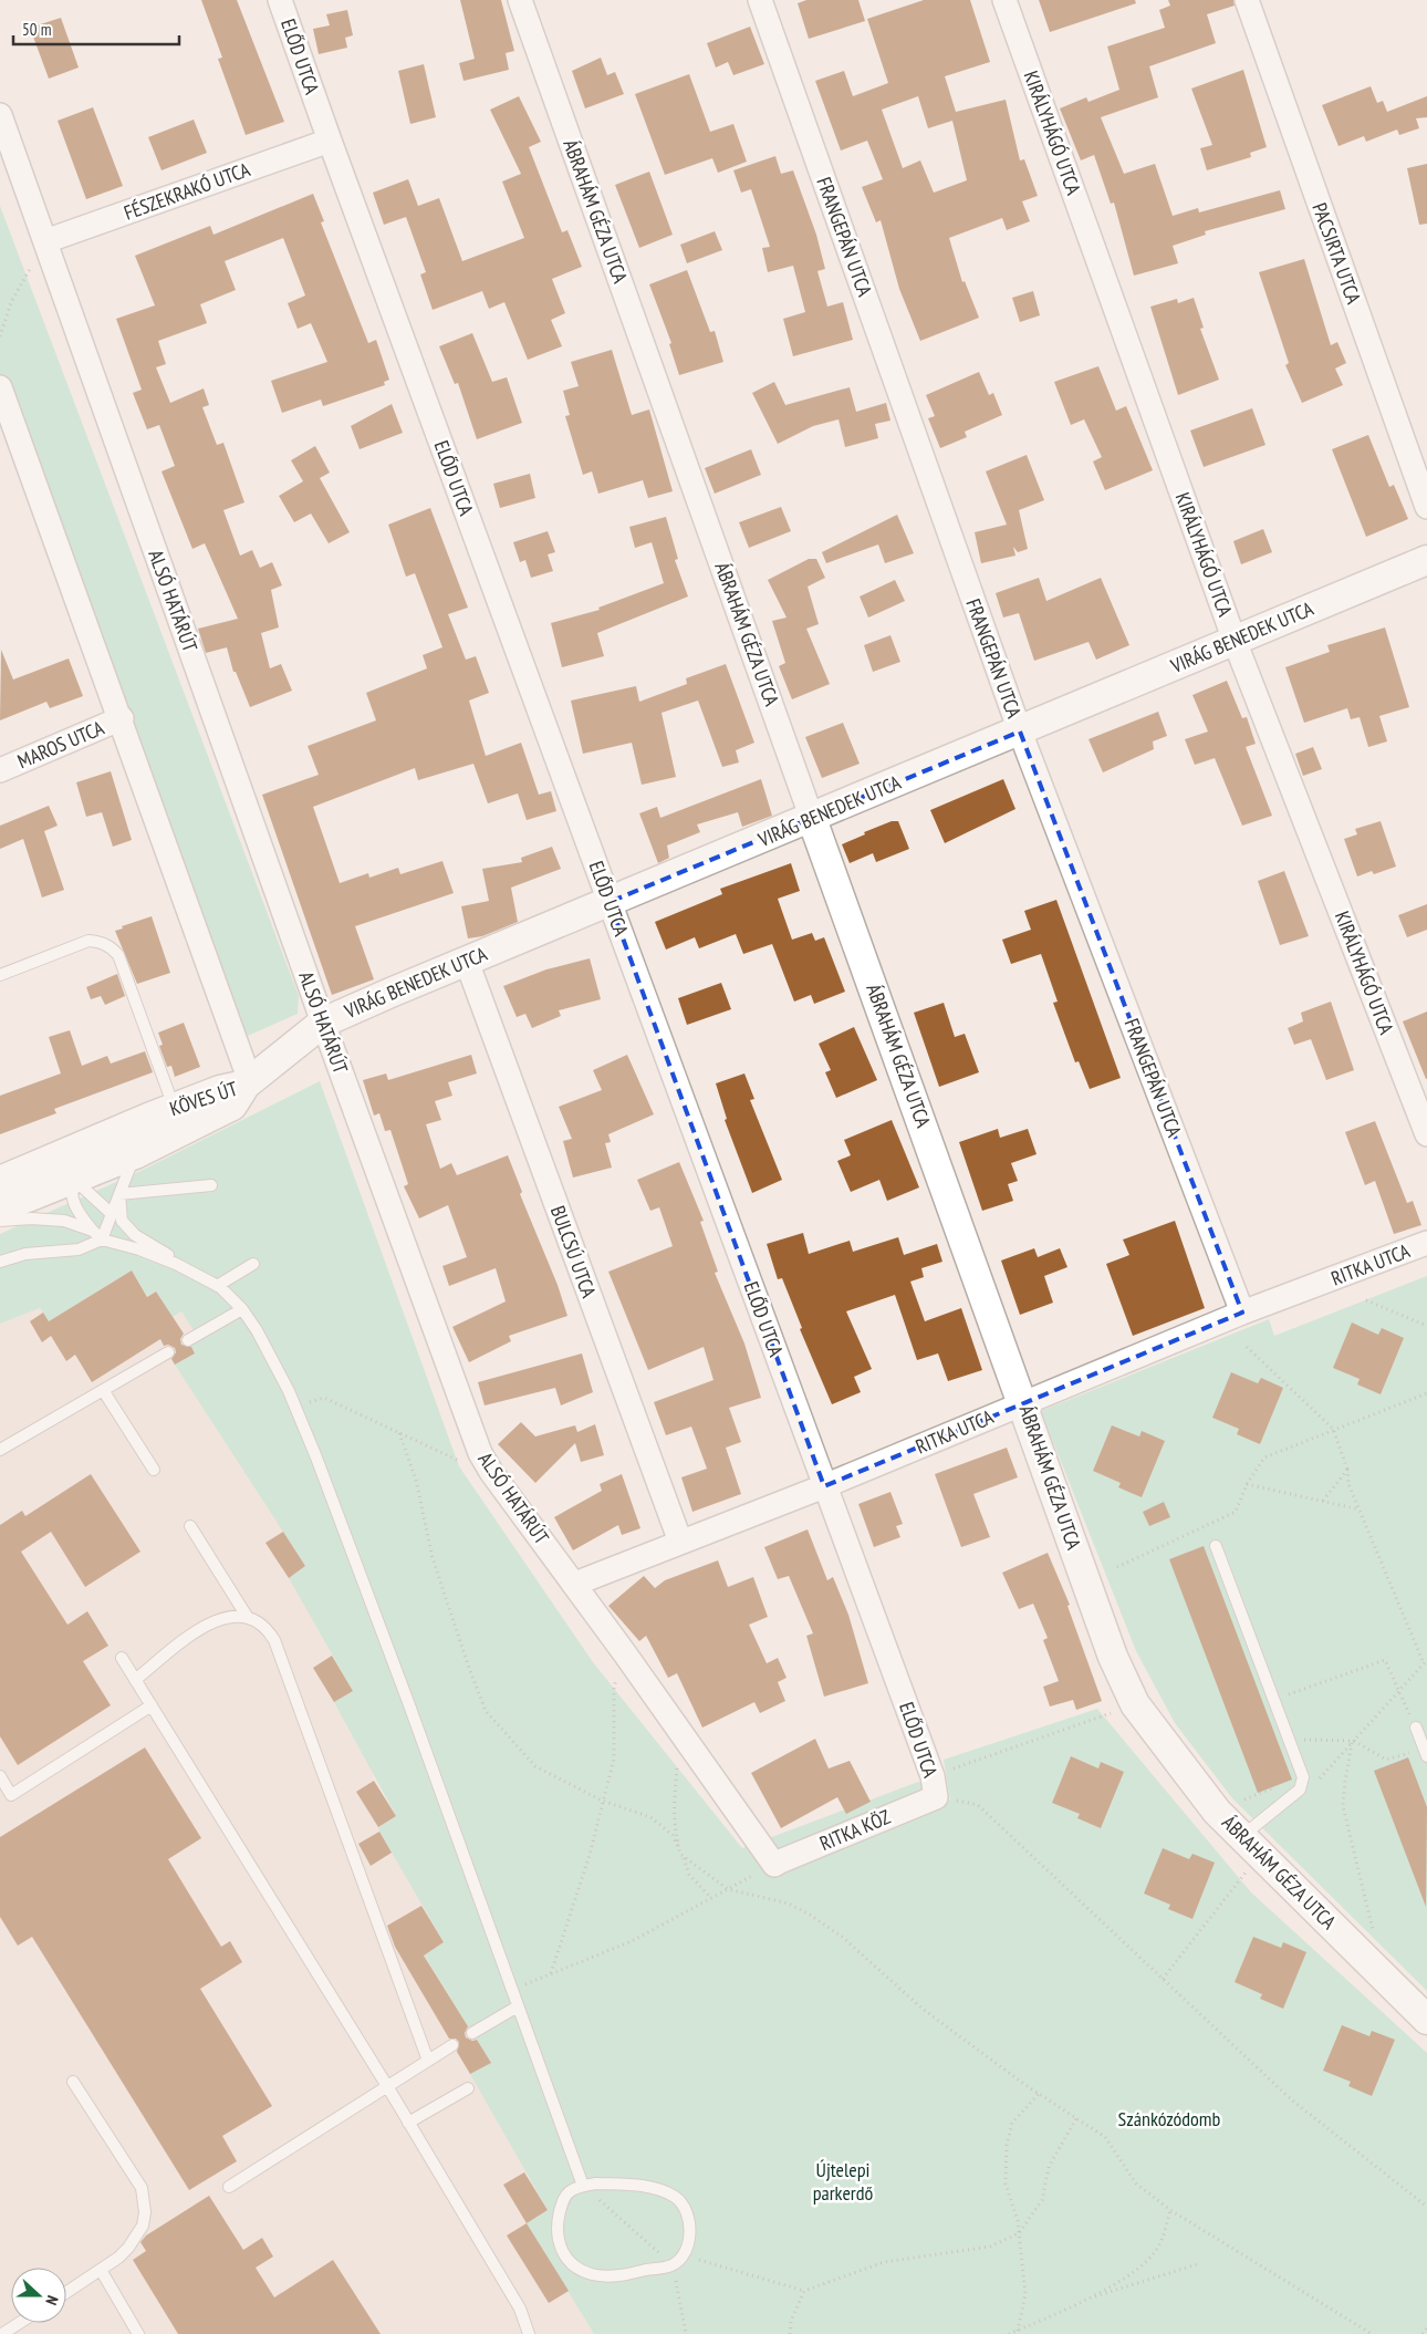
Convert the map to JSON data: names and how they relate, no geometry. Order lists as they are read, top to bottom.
{
  "streets": {
    "street": [
      "ELŐD UTCA",
      "KIRÁLYHÁGÓ UTCA",
      "FÉSZEKRAKÓ UTCA",
      "ÁBRAHÁM GÉZA UTCA",
      "FRANGEPÁN UTCA",
      "PACSIRTA UTCA",
      "ALSÓ HATÁRÚT",
      "VIRÁG BENEDEK UTCA",
      "MAROS UTCA",
      "KÖVES ÚT",
      "BULCSÚ UTCA",
      "RITKA UTCA",
      "RITKA KÖZ"
    ]
  },
  "crossings": [
    ["ELŐD UTCA", "FÉSZEKRAKÓ UTCA"],
    ["ELŐD UTCA", "VIRÁG BENEDEK UTCA"],
    ["ELŐD UTCA", "RITKA UTCA"],
    ["ELŐD UTCA", "RITKA KÖZ"],
    ["KIRÁLYHÁGÓ UTCA", "VIRÁG BENEDEK UTCA"],
    ["FÉSZEKRAKÓ UTCA", "ALSÓ HATÁRÚT"],
    ["ÁBRAHÁM GÉZA UTCA", "VIRÁG BENEDEK UTCA"],
    ["ÁBRAHÁM GÉZA UTCA", "RITKA UTCA"],
    ["FRANGEPÁN UTCA", "VIRÁG BENEDEK UTCA"],
    ["FRANGEPÁN UTCA", "RITKA UTCA"],
    ["ALSÓ HATÁRÚT", "VIRÁG BENEDEK UTCA"],
    ["ALSÓ HATÁRÚT", "RITKA UTCA"],
    ["ALSÓ HATÁRÚT", "RITKA KÖZ"],
    ["VIRÁG BENEDEK UTCA", "KÖVES ÚT"],
    ["VIRÁG BENEDEK UTCA", "BULCSÚ UTCA"],
    ["BULCSÚ UTCA", "RITKA UTCA"]
  ],
  "parks": ["Szánkózódomb", "Újtelepi parkerdő"],
  "scale_bar": "50 m",
  "north": "right"
}
